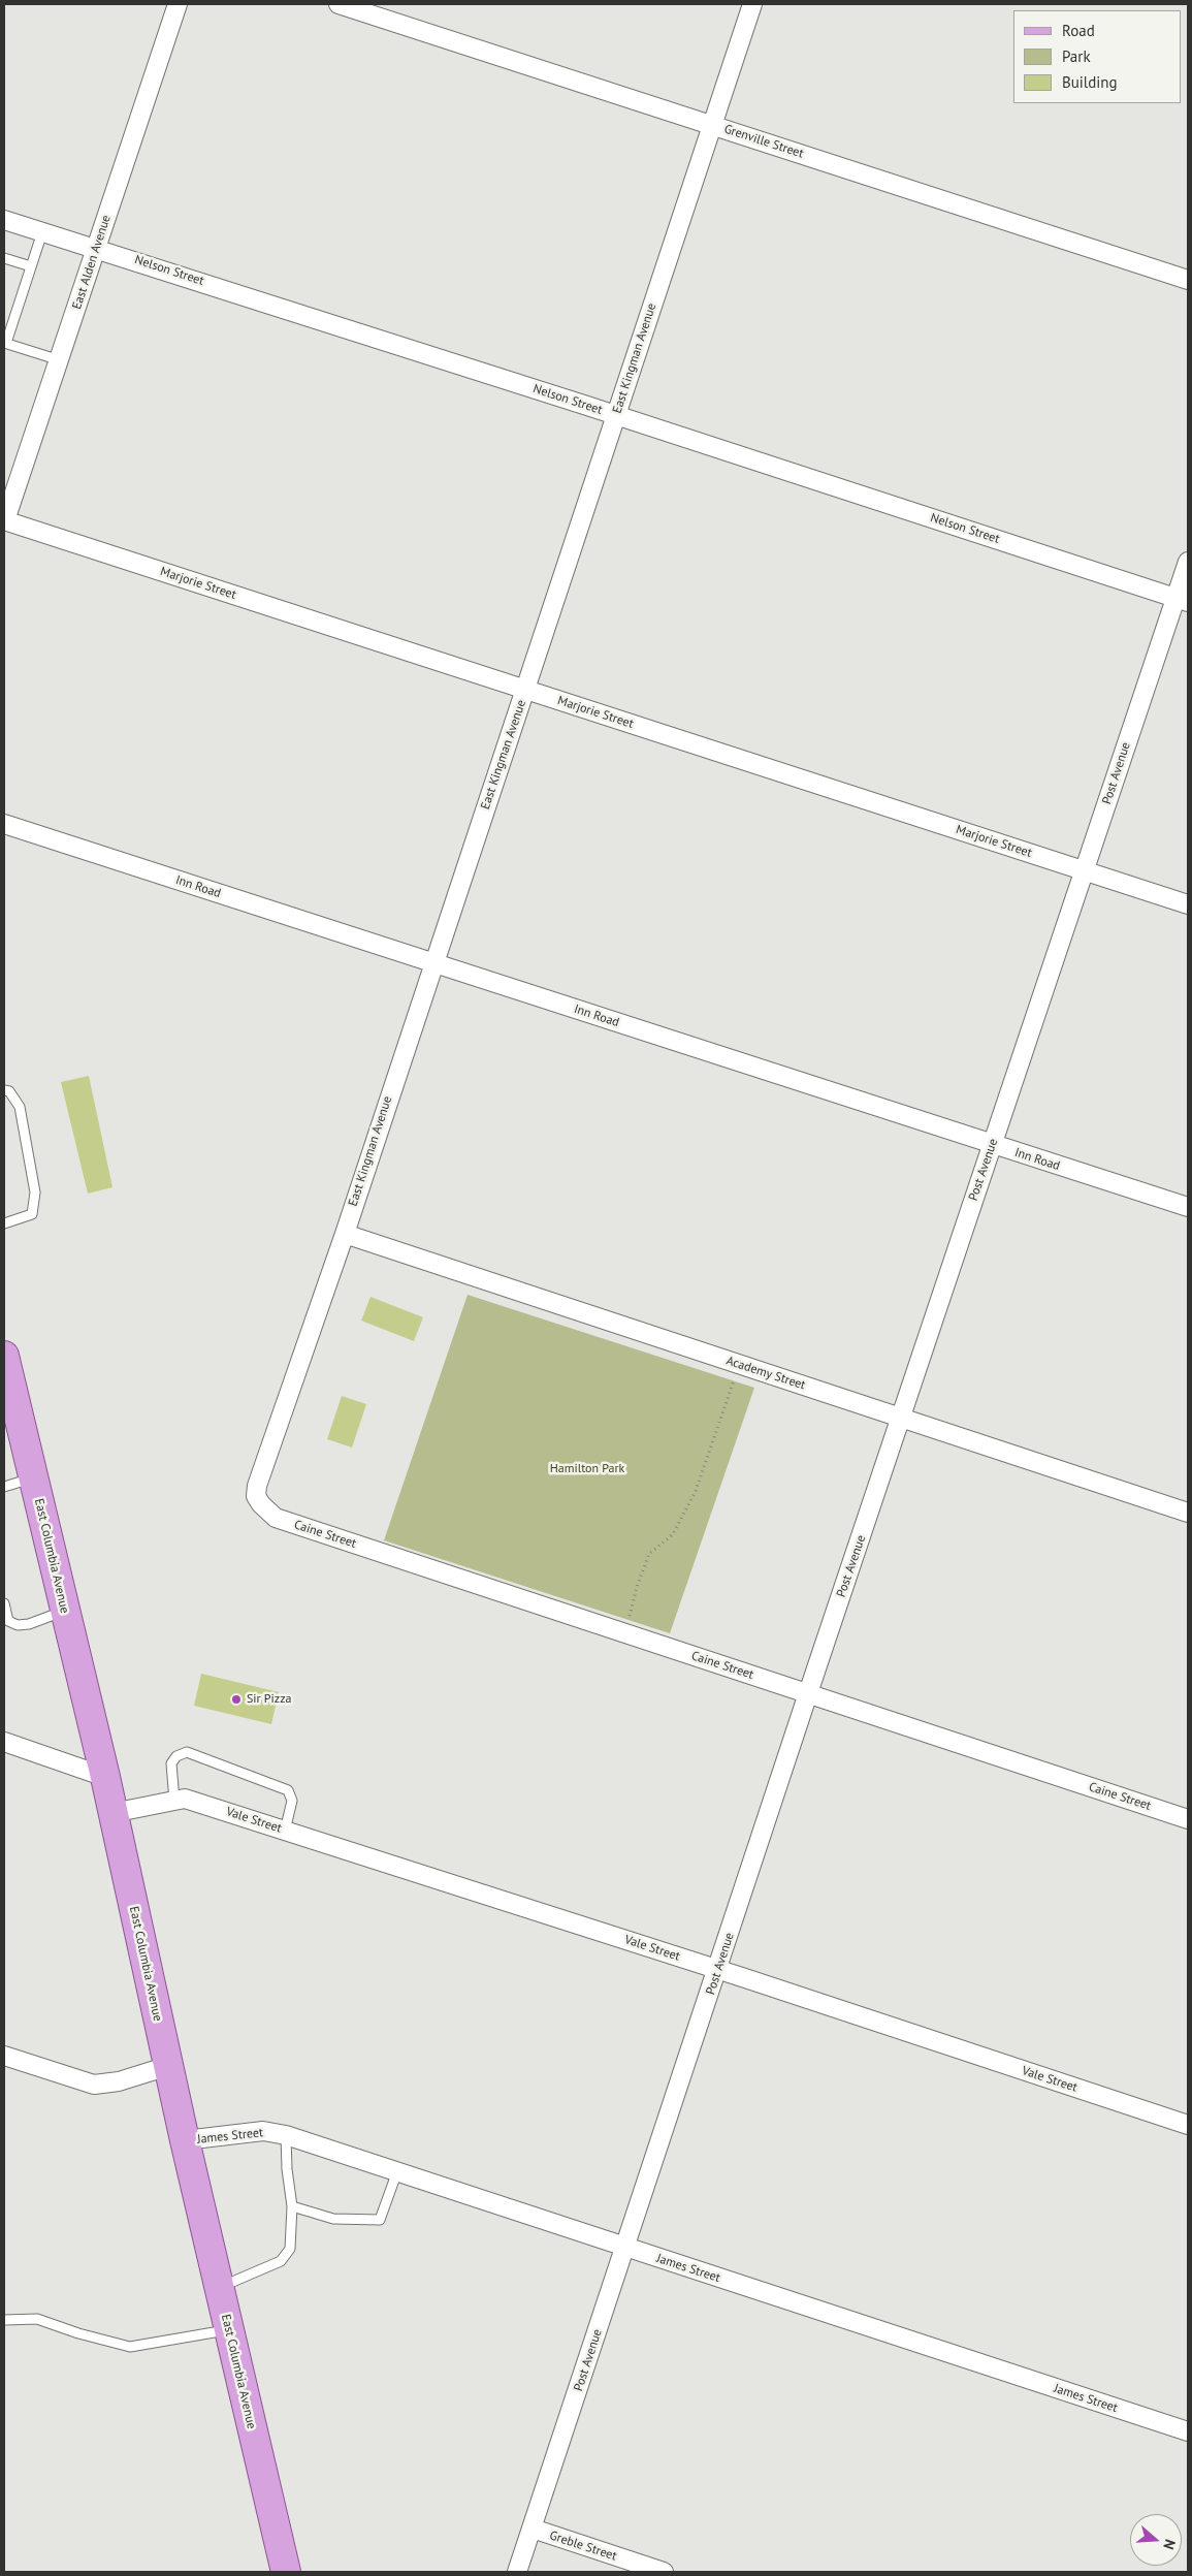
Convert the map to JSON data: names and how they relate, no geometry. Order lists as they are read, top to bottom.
{
  "streets": {
    "main road": ["East Columbia Avenue"],
    "street": [
      "Grenville Street",
      "East Alden Avenue",
      "Nelson Street",
      "East Kingman Avenue",
      "Marjorie Street",
      "Post Avenue",
      "Inn Road",
      "Academy Street",
      "Caine Street",
      "Vale Street",
      "James Street",
      "Greble Street"
    ]
  },
  "crossings": [
    ["Grenville Street", "East Kingman Avenue"],
    ["East Alden Avenue", "Nelson Street"],
    ["East Alden Avenue", "Marjorie Street"],
    ["Nelson Street", "East Kingman Avenue"],
    ["Nelson Street", "Post Avenue"],
    ["East Kingman Avenue", "Marjorie Street"],
    ["East Kingman Avenue", "Inn Road"],
    ["East Kingman Avenue", "Academy Street"],
    ["East Kingman Avenue", "Caine Street"],
    ["Marjorie Street", "Post Avenue"],
    ["Post Avenue", "Inn Road"],
    ["Post Avenue", "Academy Street"],
    ["Post Avenue", "Caine Street"],
    ["Post Avenue", "Vale Street"],
    ["Post Avenue", "James Street"],
    ["Post Avenue", "Greble Street"],
    ["East Columbia Avenue", "Vale Street"],
    ["East Columbia Avenue", "James Street"]
  ],
  "parks": ["Hamilton Park"],
  "places": ["Sir Pizza"],
  "legend": ["Road", "Park", "Building"],
  "north": "right"
}
